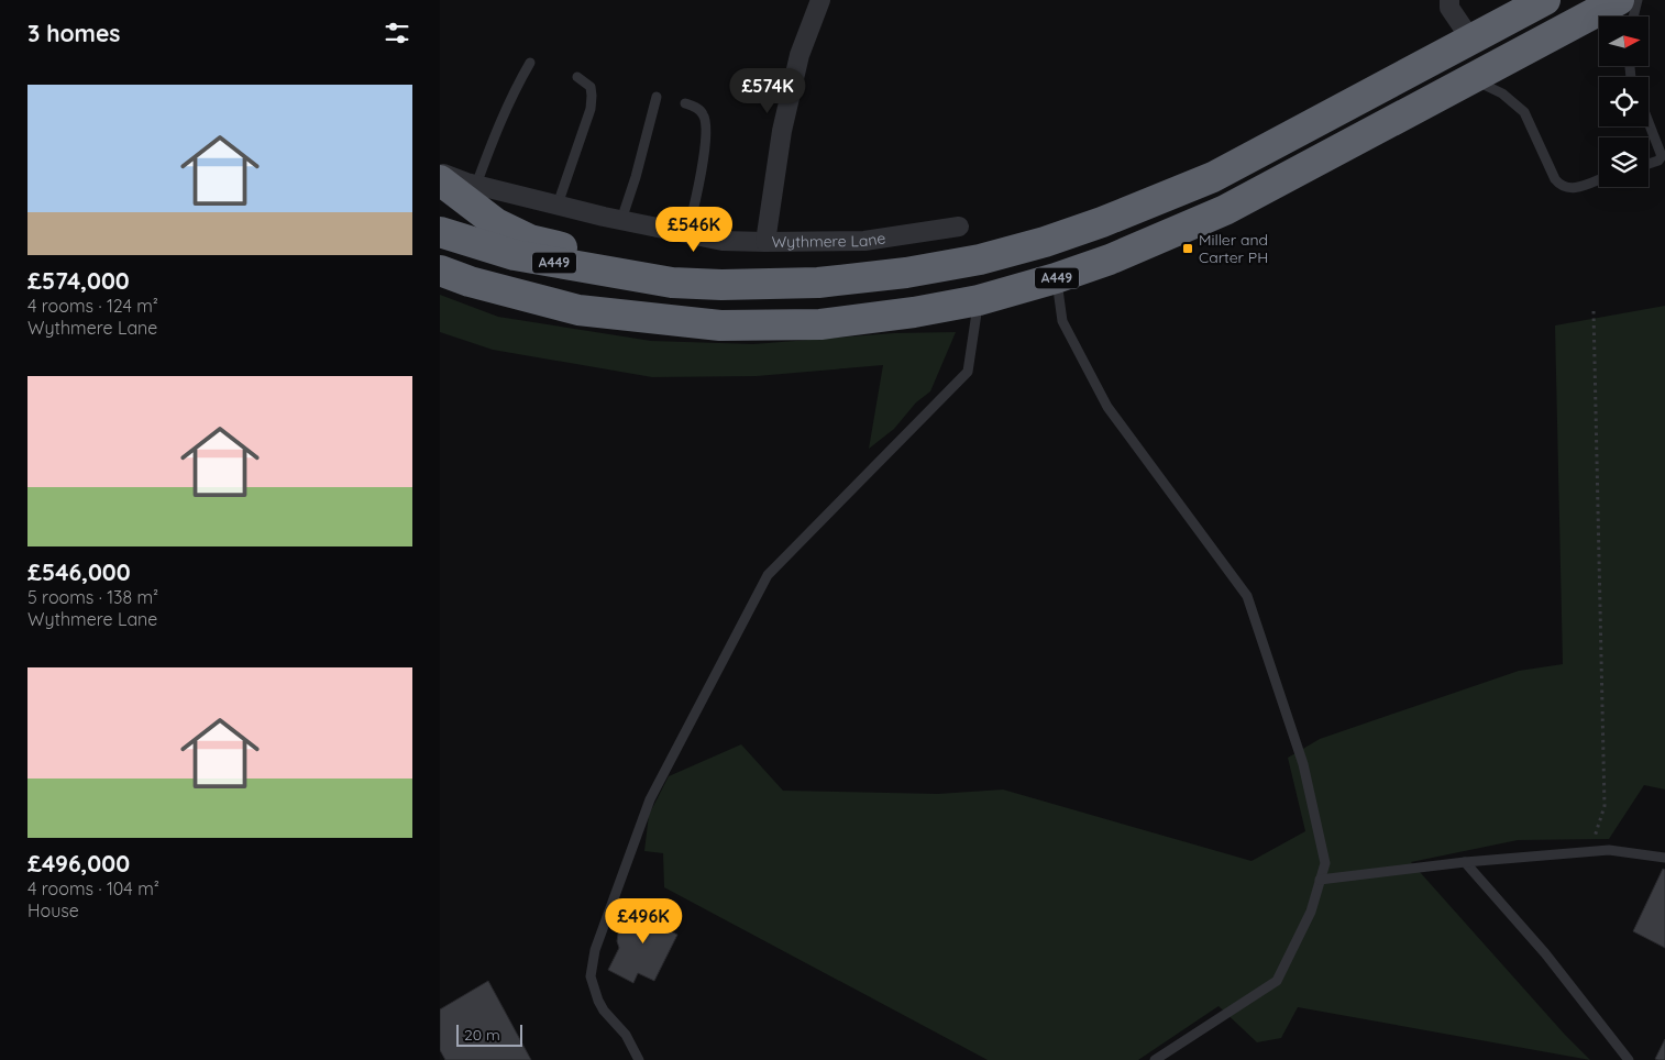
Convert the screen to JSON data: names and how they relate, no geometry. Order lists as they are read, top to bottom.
{
  "streets": {
    "highway": ["A449"],
    "street": ["Wythmere Lane"]
  },
  "places": {
    "transit": ["Miller and Carter PH"]
  },
  "scale_bar": "20 m",
  "north": "right",
  "page": {
    "heading": "3 homes",
    "list": [
      {
        "name": "£574,000",
        "note": "4 rooms · 124 m² · Wythmere Lane"
      },
      {
        "name": "£546,000",
        "note": "5 rooms · 138 m² · Wythmere Lane"
      },
      {
        "name": "£496,000",
        "note": "4 rooms · 104 m² · House"
      }
    ],
    "price": ["£574K", "£546K", "£496K"],
    "scale": "20 m"
  }
}
